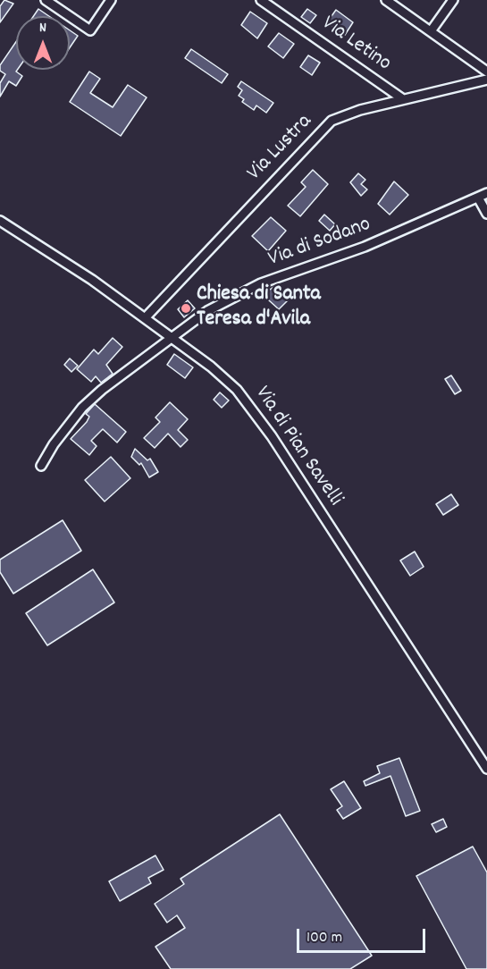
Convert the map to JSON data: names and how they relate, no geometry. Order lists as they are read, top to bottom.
{
  "streets": {
    "street": [
      "Via Letino",
      "Via Lustra",
      "Via di Sodano",
      "Via di Pian Savelli"
    ]
  },
  "crossings": [
    ["Via Letino", "Via Lustra"],
    ["Via Lustra", "Via di Pian Savelli"],
    ["Via di Sodano", "Via di Pian Savelli"]
  ],
  "places": ["Chiesa di Santa Teresa d'Avila"],
  "scale_bar": "100 m",
  "north": "top"
}
